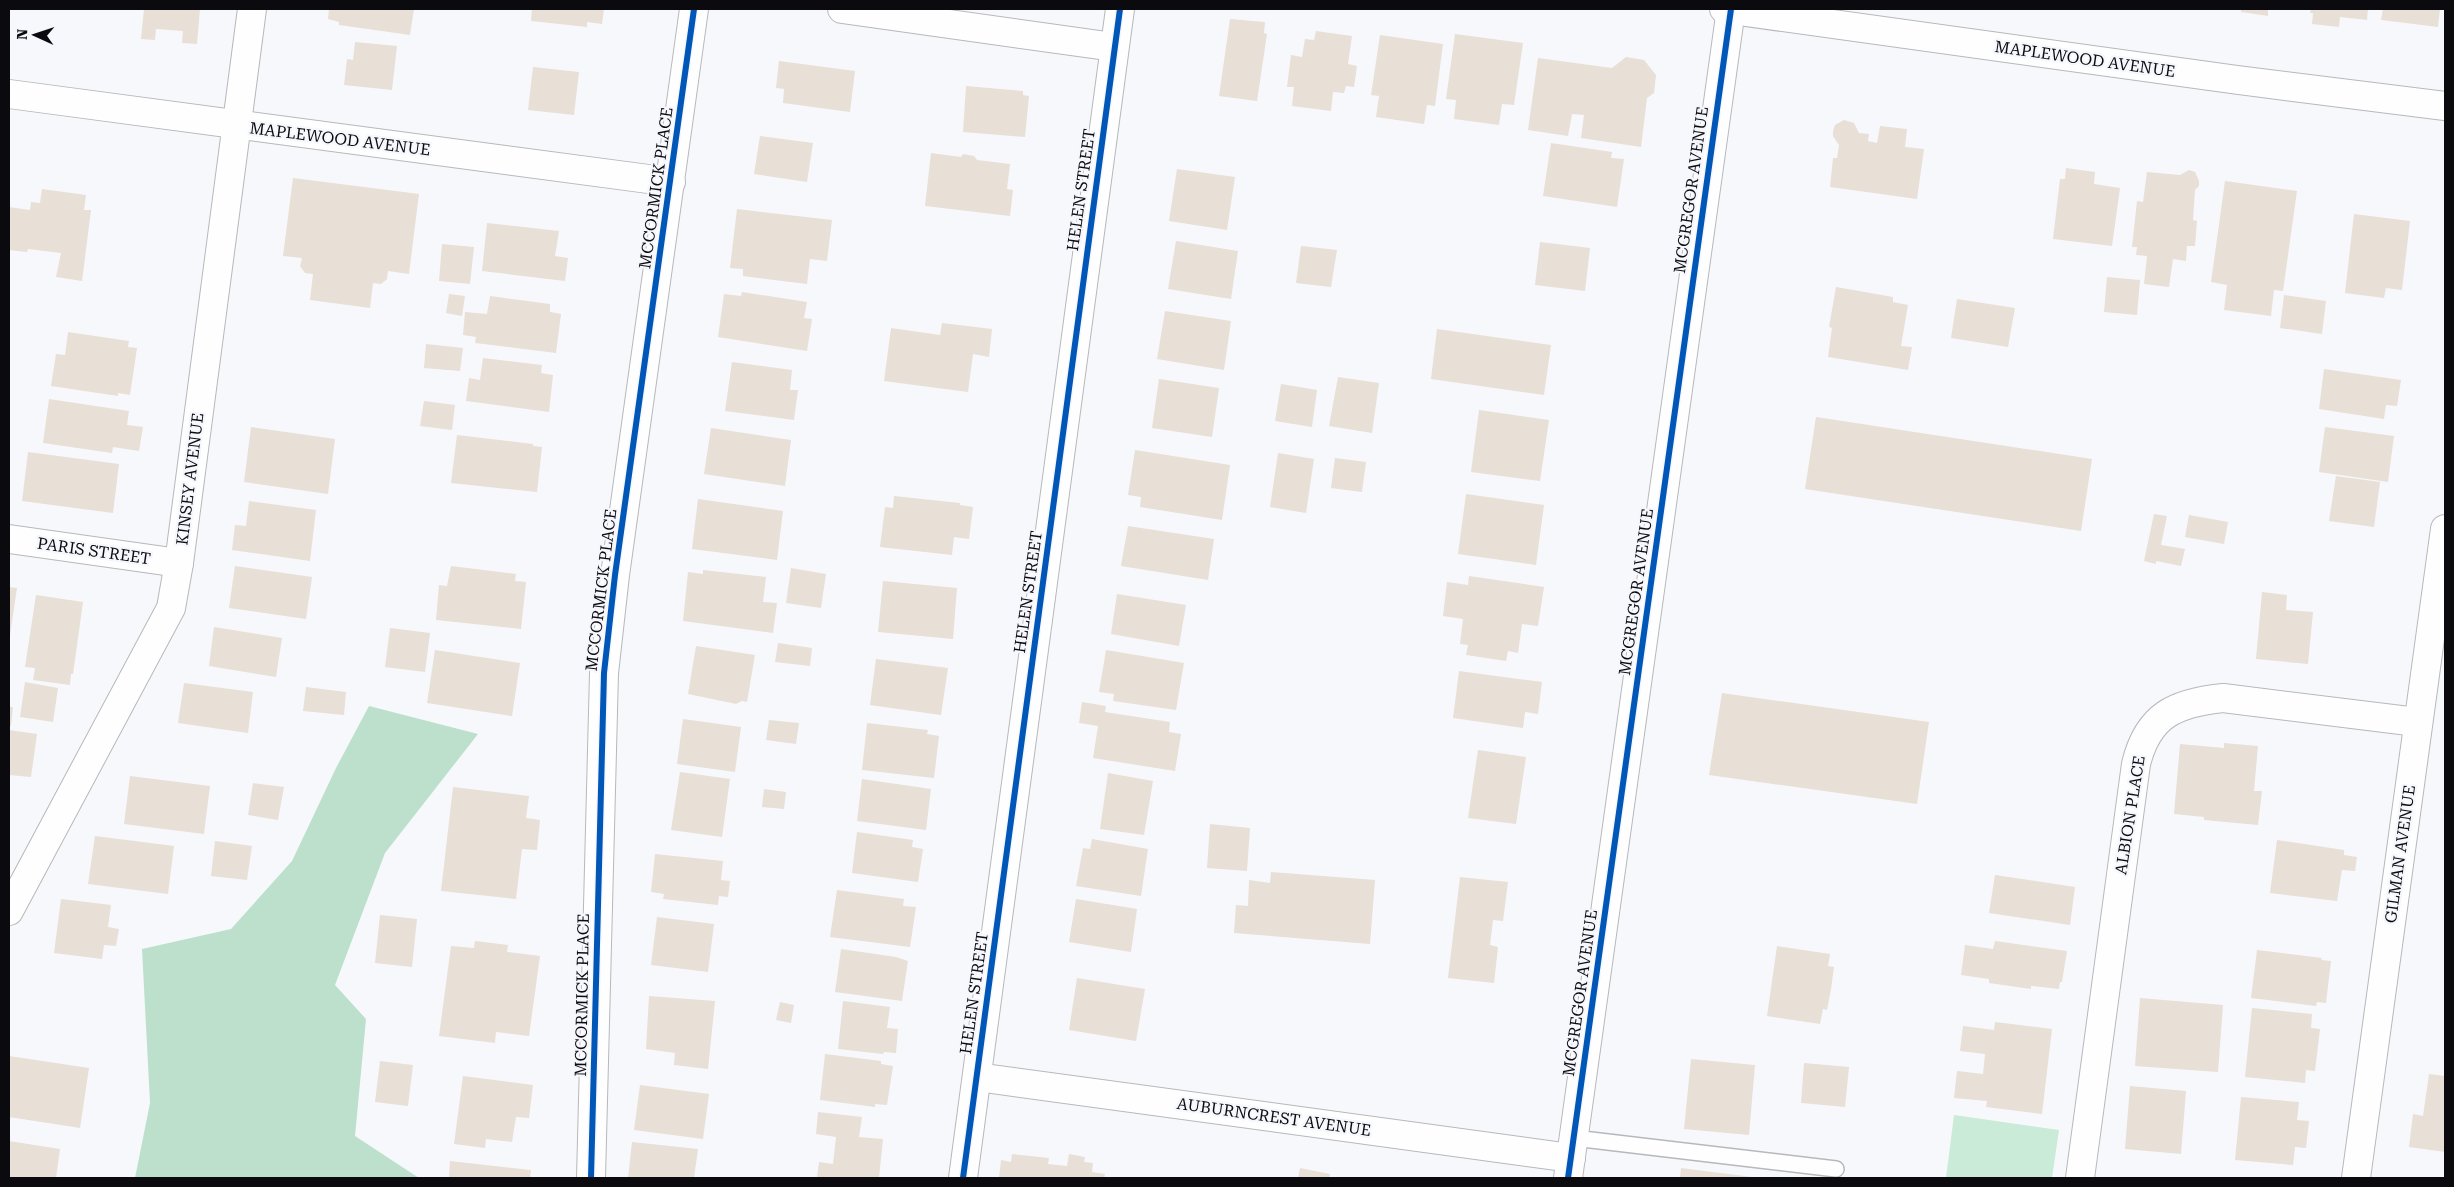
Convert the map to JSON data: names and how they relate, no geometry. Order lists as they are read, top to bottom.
{
  "streets": {
    "street": [
      "MAPLEWOOD AVENUE",
      "MCCORMICK PLACE",
      "HELEN STREET",
      "MCGREGOR AVENUE",
      "KINSEY AVENUE",
      "PARIS STREET",
      "ALBION PLACE",
      "GILMAN AVENUE",
      "AUBURNCREST AVENUE"
    ]
  },
  "crossings": [
    ["MAPLEWOOD AVENUE", "MCCORMICK PLACE"],
    ["MAPLEWOOD AVENUE", "MCGREGOR AVENUE"],
    ["MAPLEWOOD AVENUE", "KINSEY AVENUE"],
    ["HELEN STREET", "AUBURNCREST AVENUE"],
    ["MCGREGOR AVENUE", "AUBURNCREST AVENUE"],
    ["KINSEY AVENUE", "PARIS STREET"],
    ["ALBION PLACE", "GILMAN AVENUE"]
  ],
  "north": "left"
}
